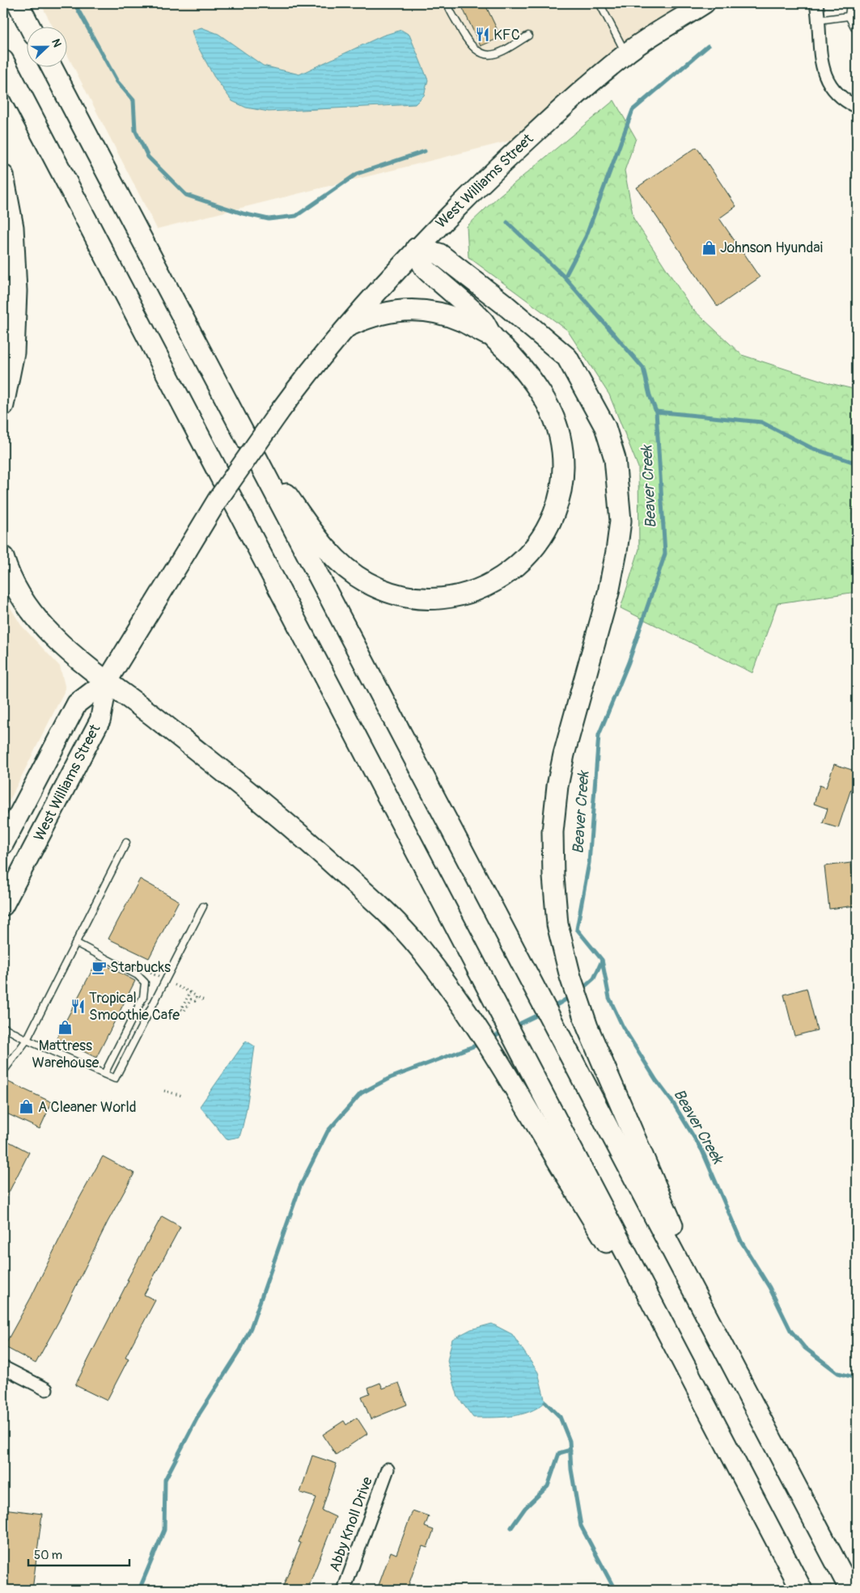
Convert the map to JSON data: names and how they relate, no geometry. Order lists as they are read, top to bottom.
{
  "streets": {
    "main road": ["West Williams Street"],
    "street": ["Abby Knoll Drive"]
  },
  "water": ["Beaver Creek"],
  "places": {
    "restaurant": ["KFC", "Tropical Smoothie Cafe"],
    "shop": ["Johnson Hyundai", "Mattress Warehouse", "A Cleaner World"],
    "cafe": ["Starbucks"]
  },
  "scale_bar": "50 m",
  "north": "right"
}
